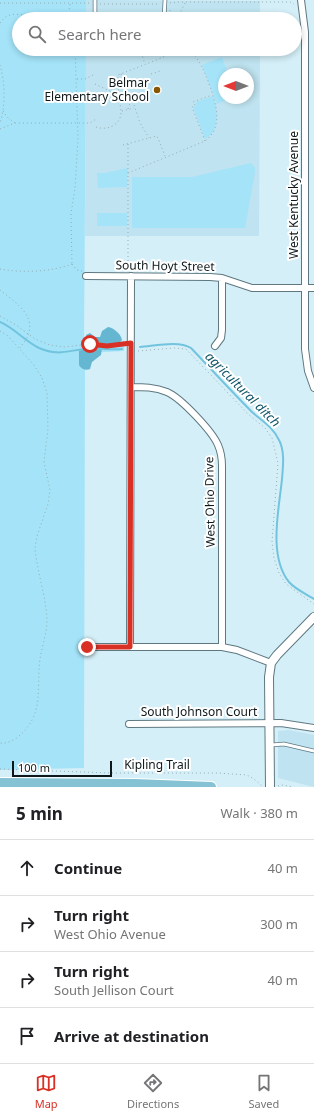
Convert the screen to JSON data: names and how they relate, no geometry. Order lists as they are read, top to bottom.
{
  "streets": {
    "street": [
      "West Kentucky Avenue",
      "South Hoyt Street",
      "West Ohio Drive",
      "South Johnson Court"
    ],
    "path": ["Kipling Trail"]
  },
  "crossings": [
    ["West Kentucky Avenue", "South Hoyt Street"]
  ],
  "water": ["agricultural ditch"],
  "places": ["Belmar Elementary School"],
  "scale_bar": "100 m",
  "north": "left",
  "page": {
    "search": "Search here",
    "scale": "100 m",
    "heading": ["5 min", "Walk · 380 m"],
    "list": [
      ["Continue", "40 m"],
      ["Turn right", "West Ohio Avenue", "300 m"],
      ["Turn right", "South Jellison Court", "40 m"],
      "Arrive at destination"
    ],
    "nav": ["Map", "Directions", "Saved"]
  }
}
